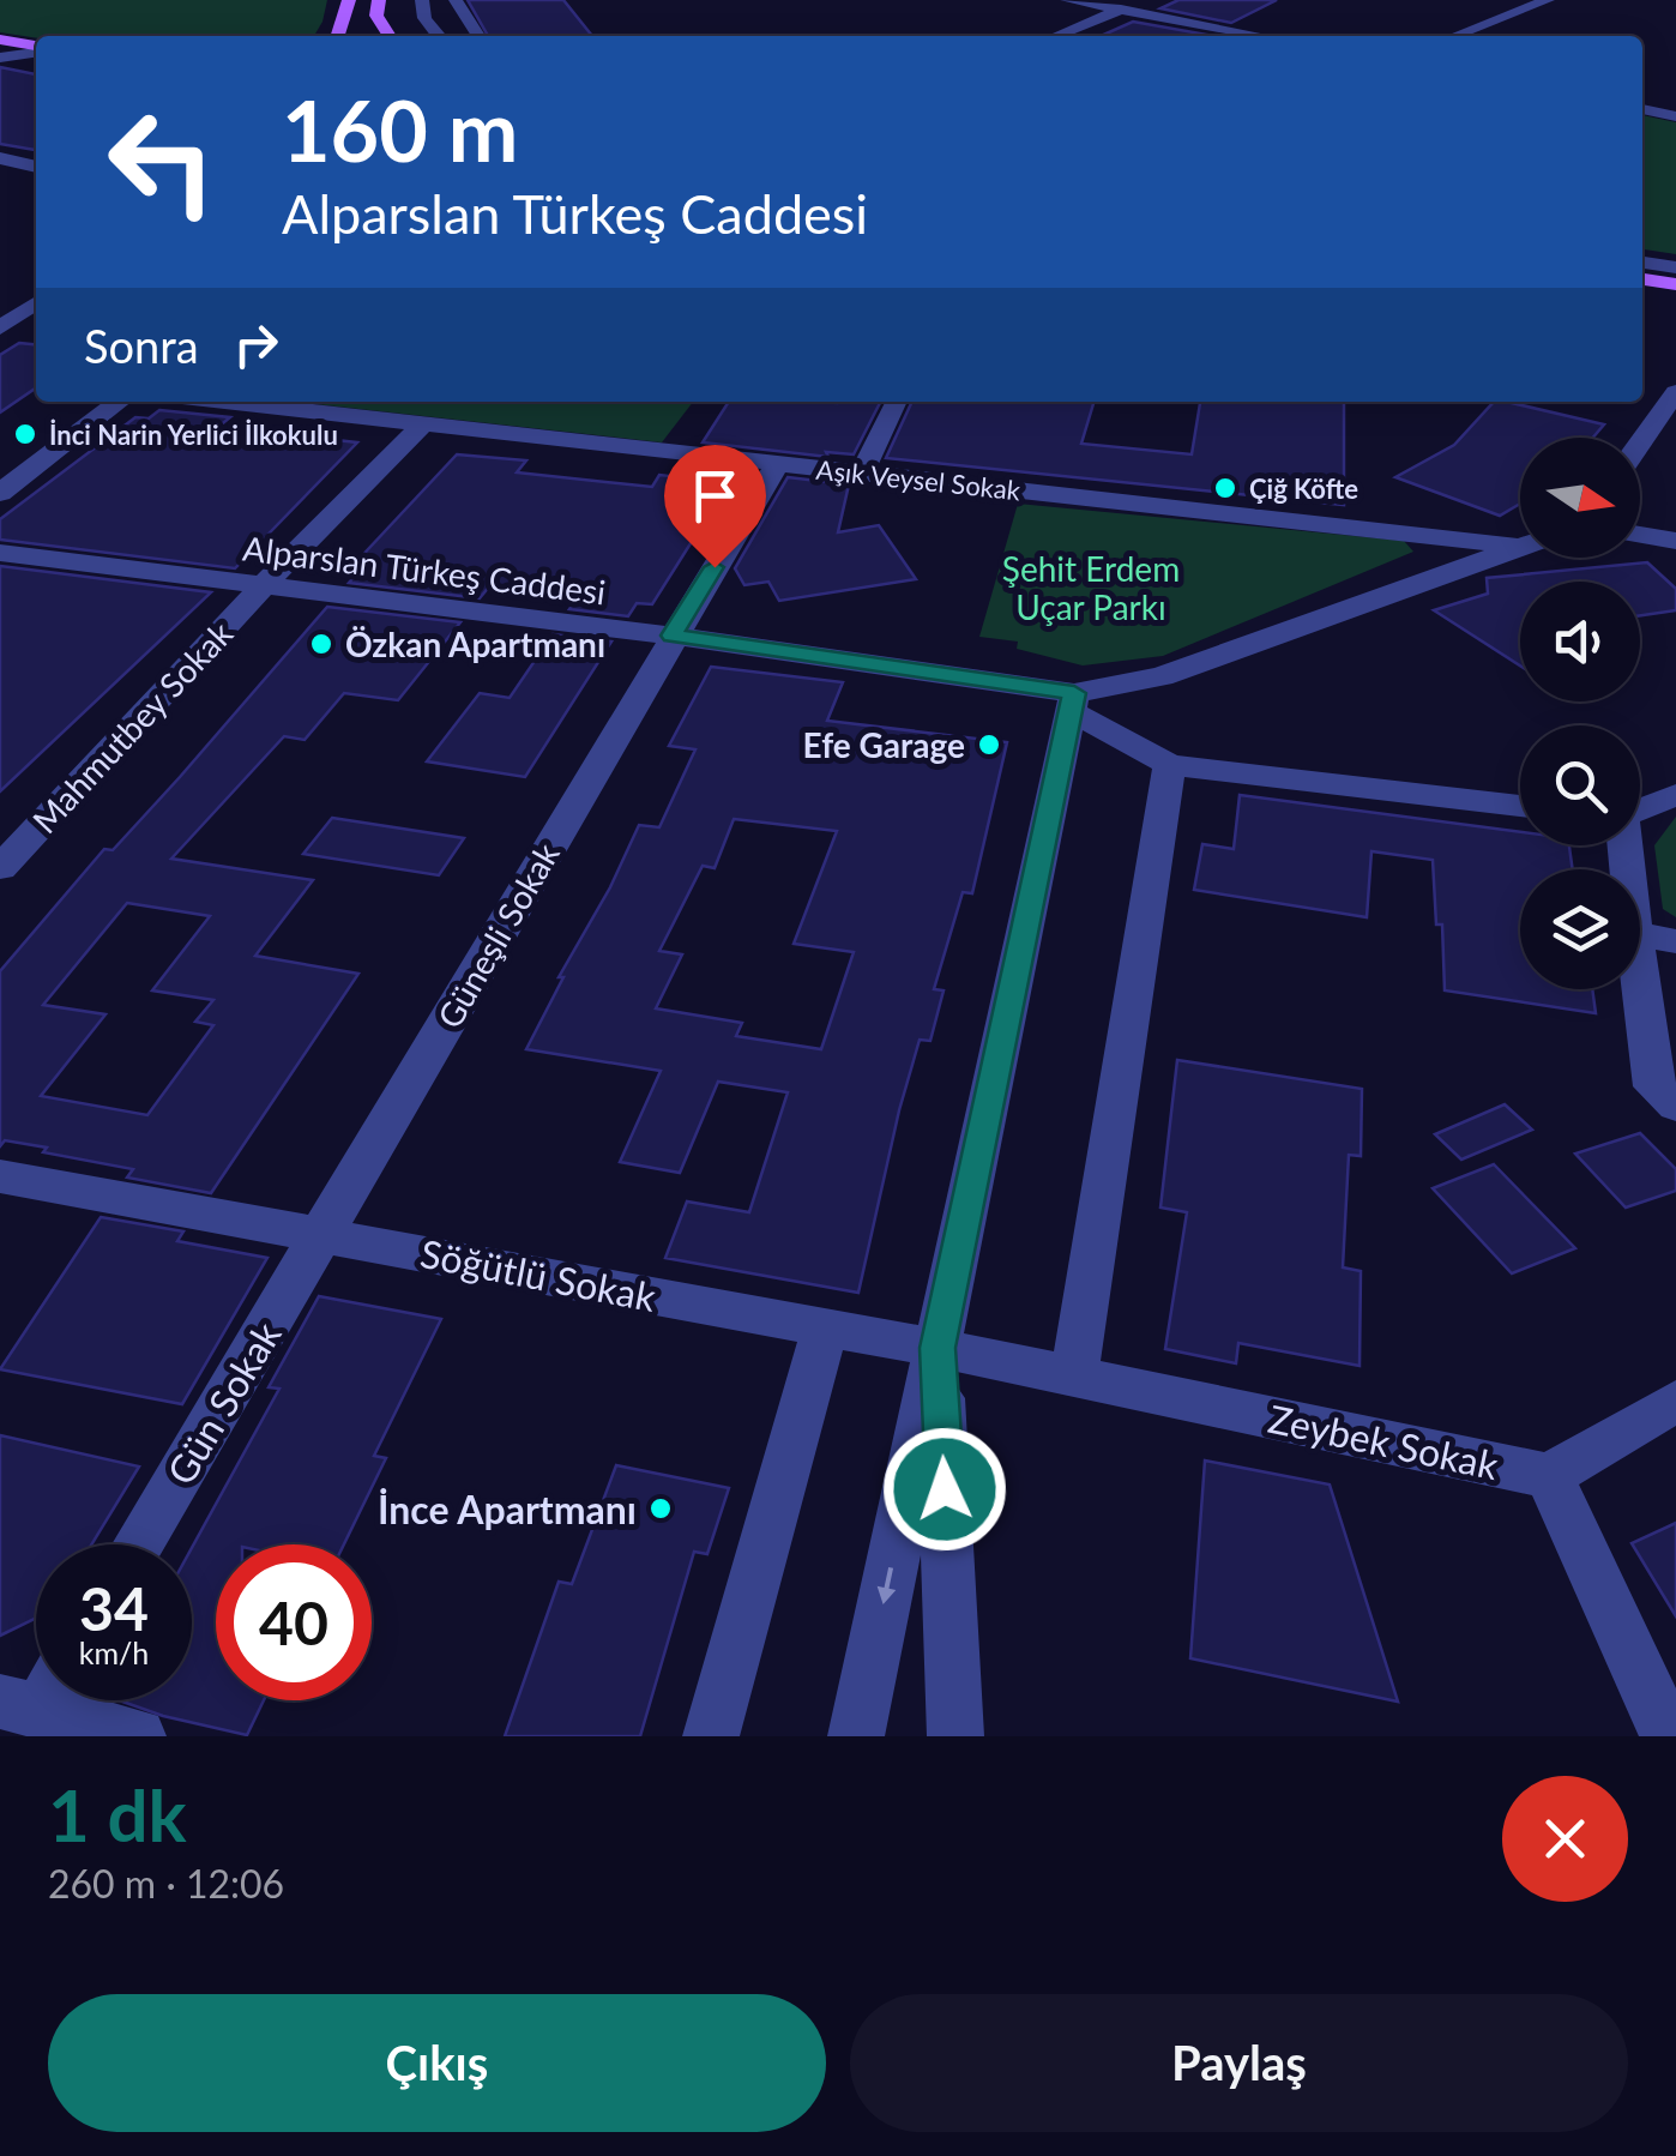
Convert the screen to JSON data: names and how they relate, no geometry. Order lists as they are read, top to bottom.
{
  "streets": {
    "street": [
      "Aşık Veysel Sokak",
      "Alparslan Türkeş Caddesi",
      "Mahmutbey Sokak",
      "Güneşli Sokak",
      "Söğütlü Sokak",
      "Gün Sokak",
      "Zeybek Sokak"
    ]
  },
  "crossings": [
    ["Aşık Veysel Sokak", "Mahmutbey Sokak"],
    ["Aşık Veysel Sokak", "Güneşli Sokak"],
    ["Alparslan Türkeş Caddesi", "Mahmutbey Sokak"],
    ["Alparslan Türkeş Caddesi", "Güneşli Sokak"],
    ["Güneşli Sokak", "Söğütlü Sokak"],
    ["Güneşli Sokak", "Gün Sokak"],
    ["Söğütlü Sokak", "Gün Sokak"],
    ["Söğütlü Sokak", "Zeybek Sokak"]
  ],
  "parks": ["Şehit Erdem Uçar Parkı"],
  "places": [
    "İnci Narin Yerlici İlkokulu",
    "Çiğ Köfte",
    "Özkan Apartmanı",
    "Efe Garage",
    "İnce Apartmanı"
  ],
  "north": "right",
  "page": {
    "turn": ["160 m", "Alparslan Türkeş Caddesi"],
    "then": "Sonra",
    "speed": "34 km/h",
    "limit": "40",
    "heading": ["1 dk", "260 m · 12:06"],
    "buttons": ["Çıkış", "Paylaş"]
  }
}
